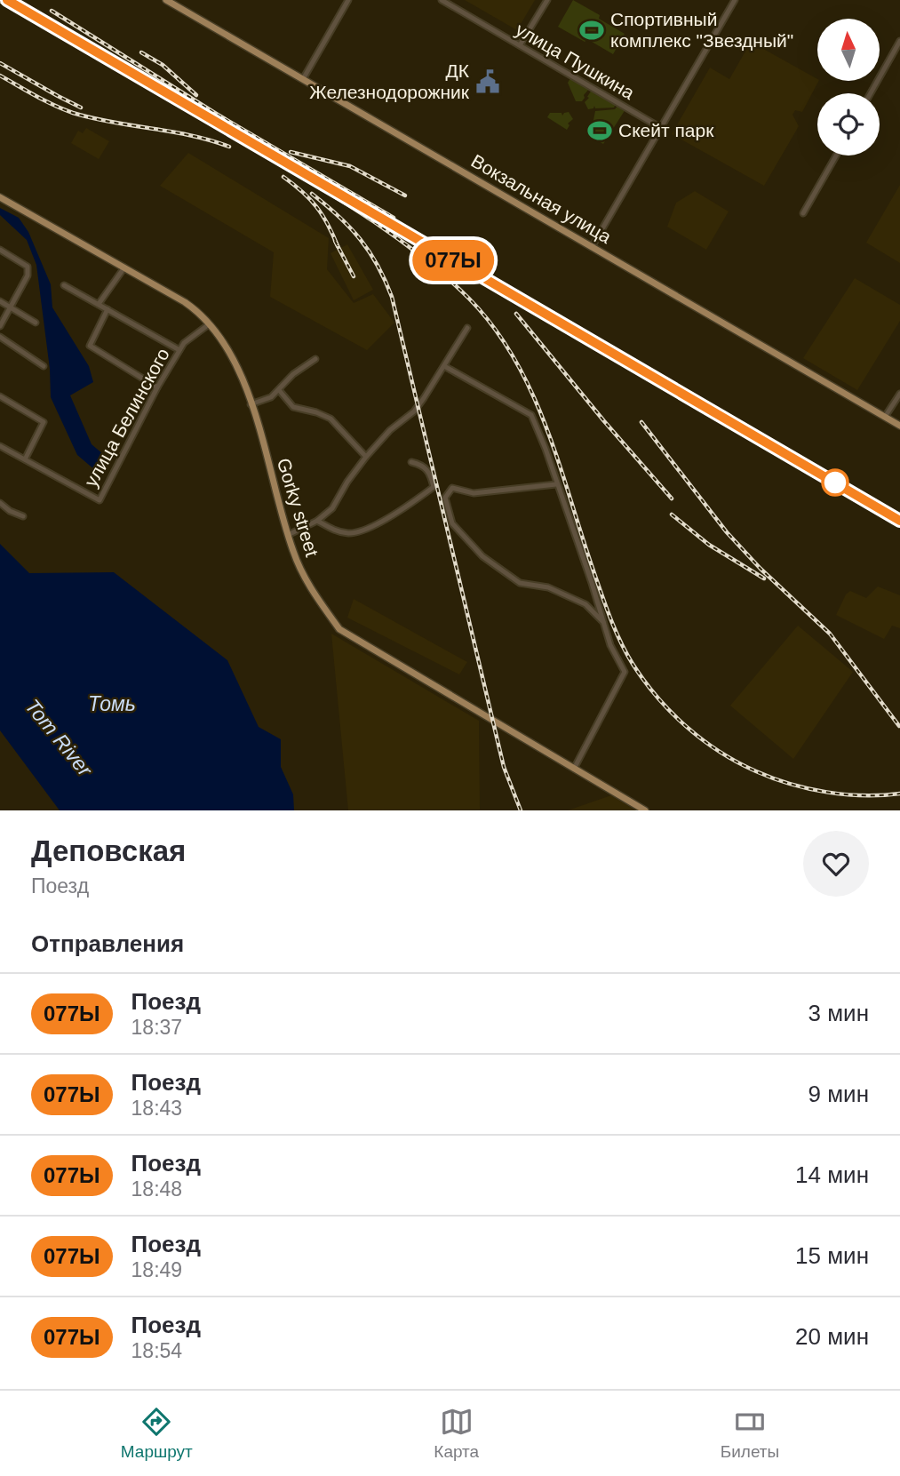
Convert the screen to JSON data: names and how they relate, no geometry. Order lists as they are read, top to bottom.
{
  "streets": {
    "main road": ["Вокзальная улица", "Gorky street"],
    "street": ["улица Пушкина", "улица Белинского"]
  },
  "crossings": [
    ["улица Белинского", "Gorky street"]
  ],
  "water": ["Томь", "Tom River"],
  "places": {
    "sports": ["Спортивный комплекс \"Звездный\"", "Скейт парк"],
    "public building": ["ДК Железнодорожник"]
  },
  "north": "top",
  "page": {
    "on_map": "077Ы",
    "heading": [
      ["Деповская", "Поезд"],
      "Отправления"
    ],
    "list": [
      {
        "mark": "077Ы",
        "name": "Поезд",
        "note": "18:37",
        "value": "3 мин"
      },
      {
        "mark": "077Ы",
        "name": "Поезд",
        "note": "18:43",
        "value": "9 мин"
      },
      {
        "mark": "077Ы",
        "name": "Поезд",
        "note": "18:48",
        "value": "14 мин"
      },
      {
        "mark": "077Ы",
        "name": "Поезд",
        "note": "18:49",
        "value": "15 мин"
      },
      {
        "mark": "077Ы",
        "name": "Поезд",
        "note": "18:54",
        "value": "20 мин"
      }
    ],
    "tabs": ["Маршрут", "Карта", "Билеты"]
  }
}
